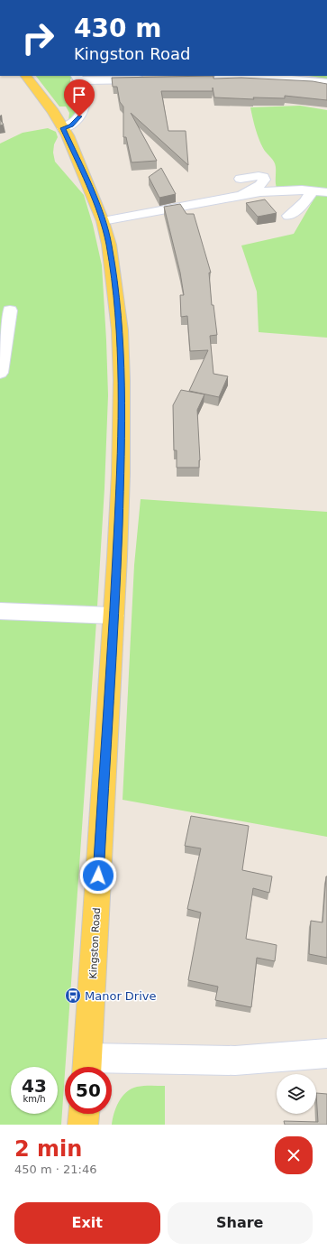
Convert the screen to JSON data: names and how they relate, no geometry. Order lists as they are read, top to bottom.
{
  "streets": {
    "main road": ["Kingston Road"]
  },
  "places": {
    "bus stop": ["Manor Drive"]
  },
  "page": {
    "turn": ["430 m", "Kingston Road"],
    "speed": "43 km/h",
    "limit": "50",
    "heading": ["2 min", "450 m · 21:46"],
    "buttons": ["Exit", "Share"]
  }
}
